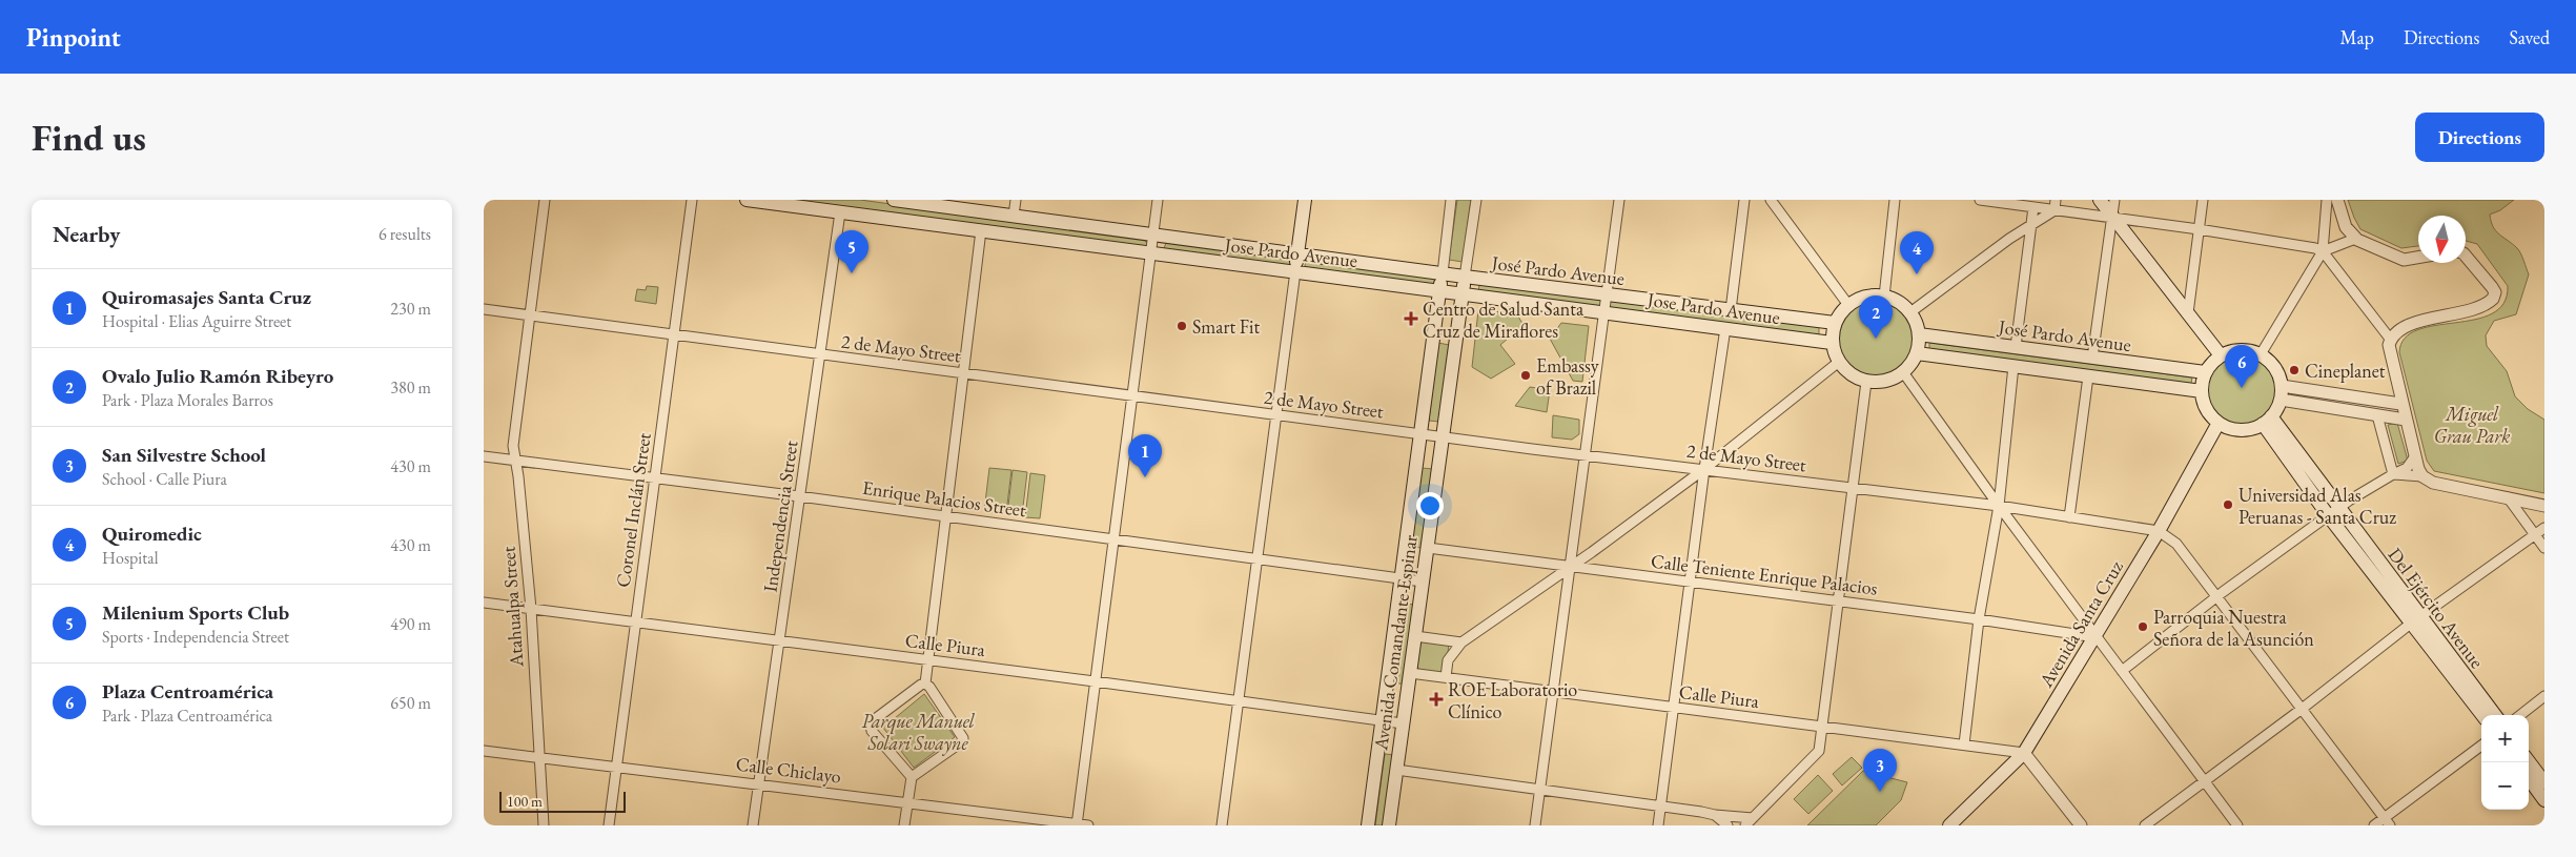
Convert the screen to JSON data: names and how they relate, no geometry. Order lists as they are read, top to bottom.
{
  "streets": {
    "main road": [
      "Jose Pardo Avenue",
      "José Pardo Avenue",
      "Del Ejército Avenue",
      "Avenida Santa Cruz",
      "Avenida Comandante Espinar"
    ],
    "street": [
      "2 de Mayo Street",
      "Enrique Palacios Street",
      "Coronel Inclán Street",
      "Independencia Street",
      "Calle Teniente Enrique Palacios",
      "Atahualpa Street",
      "Calle Piura",
      "Calle Chiclayo"
    ]
  },
  "crossings": [
    ["Jose Pardo Avenue", "José Pardo Avenue"],
    ["Jose Pardo Avenue", "Independencia Street"],
    ["Jose Pardo Avenue", "Avenida Comandante Espinar"],
    ["José Pardo Avenue", "Del Ejército Avenue"],
    ["José Pardo Avenue", "Avenida Santa Cruz"],
    ["José Pardo Avenue", "Avenida Comandante Espinar"],
    ["2 de Mayo Street", "Coronel Inclán Street"],
    ["2 de Mayo Street", "Independencia Street"],
    ["2 de Mayo Street", "Atahualpa Street"],
    ["2 de Mayo Street", "Avenida Santa Cruz"],
    ["2 de Mayo Street", "Avenida Comandante Espinar"],
    ["Enrique Palacios Street", "Coronel Inclán Street"],
    ["Enrique Palacios Street", "Independencia Street"],
    ["Enrique Palacios Street", "Atahualpa Street"],
    ["Enrique Palacios Street", "Avenida Comandante Espinar"],
    ["Coronel Inclán Street", "Calle Piura"],
    ["Coronel Inclán Street", "Calle Chiclayo"],
    ["Independencia Street", "Calle Piura"],
    ["Independencia Street", "Calle Chiclayo"],
    ["Calle Teniente Enrique Palacios", "Avenida Santa Cruz"],
    ["Calle Teniente Enrique Palacios", "Avenida Comandante Espinar"],
    ["Atahualpa Street", "Calle Piura"],
    ["Atahualpa Street", "Calle Chiclayo"],
    ["Del Ejército Avenue", "Avenida Santa Cruz"],
    ["Avenida Santa Cruz", "Calle Piura"],
    ["Avenida Comandante Espinar", "Calle Piura"]
  ],
  "parks": ["Miguel Grau Park", "Parque Manuel Solari Swayne"],
  "places": {
    "health": ["Centro de Salud Santa Cruz de Miraflores", "ROE Laboratorio Clínico"],
    "other": [
      "Smart Fit",
      "Cineplanet",
      "Embassy of Brazil",
      "Universidad Alas Peruanas - Santa Cruz",
      "Parroquia Nuestra Señora de la Asunción"
    ]
  },
  "scale_bar": "100 m",
  "north": "bottom",
  "page": {
    "header": "Pinpoint",
    "nav": ["Map", "Directions", "Saved"],
    "buttons": "Directions",
    "title": "Find us",
    "heading": ["Nearby", "6 results"],
    "pins": [
      "5",
      "4",
      "2",
      "6",
      "1",
      "3"
    ],
    "list": [
      {
        "mark": "1",
        "name": "Quiromasajes Santa Cruz",
        "note": "Hospital · Elias Aguirre Street",
        "value": "230 m"
      },
      {
        "mark": "2",
        "name": "Ovalo Julio Ramón Ribeyro",
        "note": "Park · Plaza Morales Barros",
        "value": "380 m"
      },
      {
        "mark": "3",
        "name": "San Silvestre School",
        "note": "School · Calle Piura",
        "value": "430 m"
      },
      {
        "mark": "4",
        "name": "Quiromedic",
        "note": "Hospital",
        "value": "430 m"
      },
      {
        "mark": "5",
        "name": "Milenium Sports Club",
        "note": "Sports · Independencia Street",
        "value": "490 m"
      },
      {
        "mark": "6",
        "name": "Plaza Centroamérica",
        "note": "Park · Plaza Centroamérica",
        "value": "650 m"
      }
    ],
    "map_buttons": ["+", "−"],
    "scale": "100 m"
  }
}
